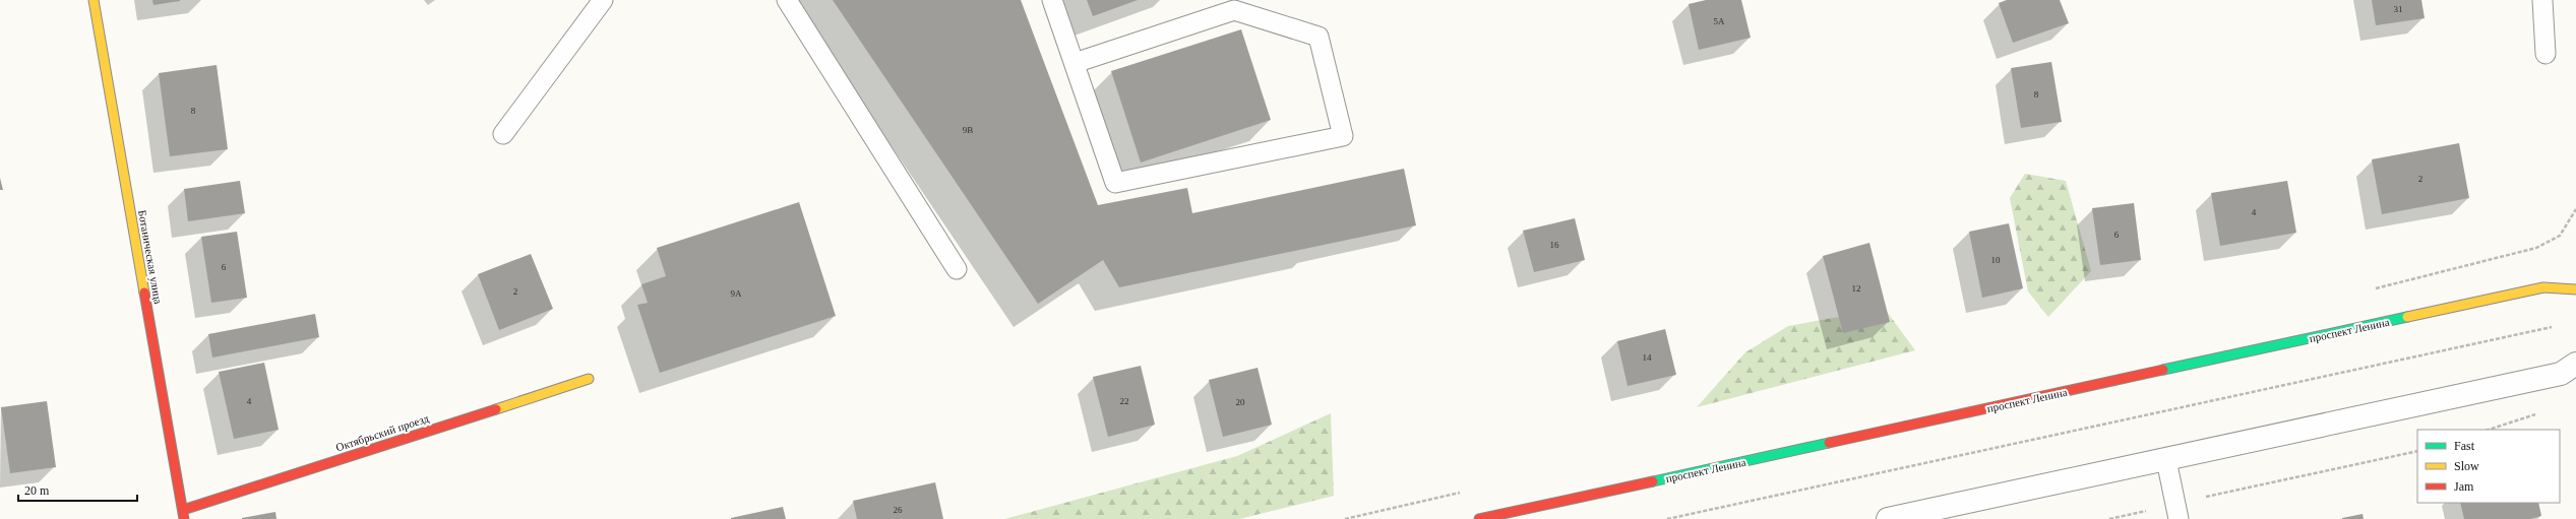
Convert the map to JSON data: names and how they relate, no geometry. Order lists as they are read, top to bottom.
{
  "streets": {
    "street": ["Ботаническая улица", "проспект Ленина", "Октябрьский проезд"]
  },
  "crossings": [
    ["Ботаническая улица", "Октябрьский проезд"]
  ],
  "house_numbers": [
    "31",
    "5А",
    "8",
    "8",
    "9В",
    "2",
    "4",
    "6",
    "16",
    "10",
    "6",
    "12",
    "2",
    "9А",
    "14",
    "4",
    "22",
    "20",
    "26"
  ],
  "legend": ["Fast", "Slow", "Jam"],
  "scale_bar": "20 m"
}
